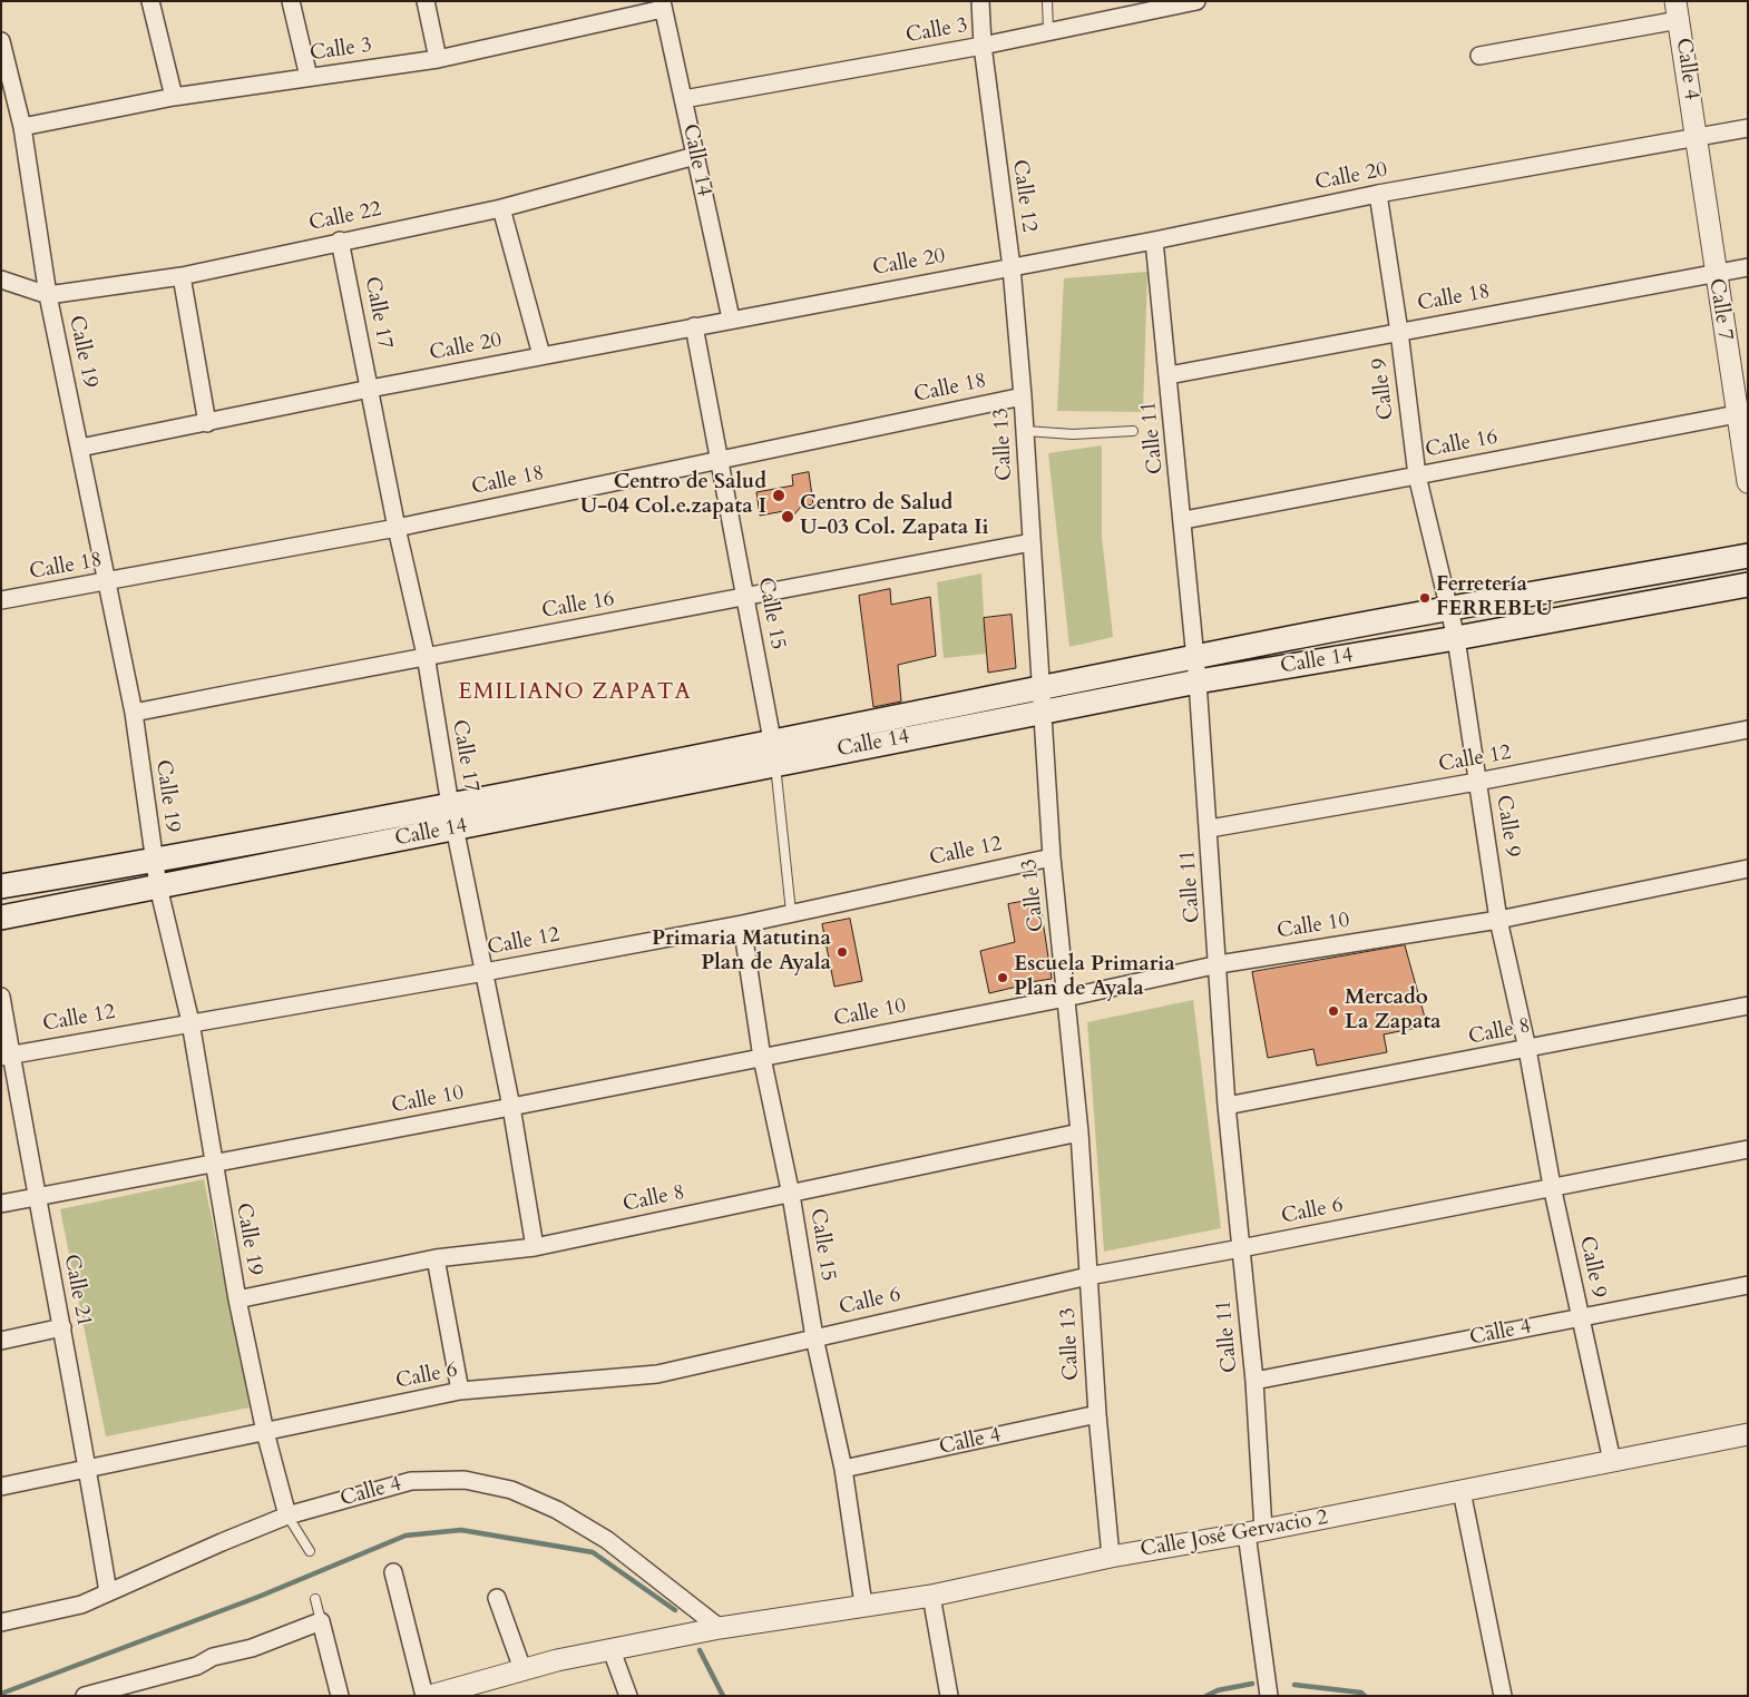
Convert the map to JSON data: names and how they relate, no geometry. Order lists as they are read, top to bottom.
{
  "streets": {
    "main road": ["Calle 14"],
    "street": [
      "Calle 3",
      "Calle 4",
      "Calle 20",
      "Calle 12",
      "Calle 22",
      "Calle 18",
      "Calle 7",
      "Calle 17",
      "Calle 19",
      "Calle 9",
      "Calle 11",
      "Calle 13",
      "Calle 16",
      "Calle 15",
      "Calle 10",
      "Calle 8",
      "Calle 6",
      "Calle 21",
      "Calle José Gervacio 2"
    ]
  },
  "crossings": [
    ["Calle 3", "Calle 14"],
    ["Calle 3", "Calle 12"],
    ["Calle 3", "Calle 19"],
    ["Calle 4", "Calle 20"],
    ["Calle 4", "Calle 7"],
    ["Calle 4", "Calle 19"],
    ["Calle 4", "Calle 9"],
    ["Calle 4", "Calle 11"],
    ["Calle 4", "Calle 13"],
    ["Calle 4", "Calle 15"],
    ["Calle 4", "Calle 21"],
    ["Calle 4", "Calle José Gervacio 2"],
    ["Calle 14", "Calle 20"],
    ["Calle 14", "Calle 22"],
    ["Calle 14", "Calle 17"],
    ["Calle 14", "Calle 19"],
    ["Calle 14", "Calle 9"],
    ["Calle 14", "Calle 11"],
    ["Calle 14", "Calle 13"],
    ["Calle 14", "Calle 15"],
    ["Calle 20", "Calle 12"],
    ["Calle 20", "Calle 7"],
    ["Calle 20", "Calle 17"],
    ["Calle 20", "Calle 19"],
    ["Calle 20", "Calle 9"],
    ["Calle 20", "Calle 11"],
    ["Calle 20", "Calle 15"],
    ["Calle 12", "Calle 18"],
    ["Calle 12", "Calle 17"],
    ["Calle 12", "Calle 19"],
    ["Calle 12", "Calle 9"],
    ["Calle 12", "Calle 11"],
    ["Calle 12", "Calle 13"],
    ["Calle 12", "Calle 15"],
    ["Calle 12", "Calle 21"],
    ["Calle 22", "Calle 17"],
    ["Calle 22", "Calle 19"],
    ["Calle 18", "Calle 7"],
    ["Calle 18", "Calle 17"],
    ["Calle 18", "Calle 19"],
    ["Calle 18", "Calle 9"],
    ["Calle 18", "Calle 11"],
    ["Calle 18", "Calle 13"],
    ["Calle 18", "Calle 15"],
    ["Calle 7", "Calle 16"],
    ["Calle 17", "Calle 16"],
    ["Calle 17", "Calle 10"],
    ["Calle 17", "Calle 8"],
    ["Calle 19", "Calle 16"],
    ["Calle 19", "Calle 10"],
    ["Calle 19", "Calle 8"],
    ["Calle 19", "Calle 6"],
    ["Calle 9", "Calle 16"],
    ["Calle 9", "Calle 10"],
    ["Calle 9", "Calle 8"],
    ["Calle 9", "Calle 6"],
    ["Calle 9", "Calle José Gervacio 2"],
    ["Calle 11", "Calle 16"],
    ["Calle 11", "Calle 10"],
    ["Calle 11", "Calle 8"],
    ["Calle 11", "Calle 6"],
    ["Calle 11", "Calle José Gervacio 2"],
    ["Calle 13", "Calle 16"],
    ["Calle 13", "Calle 10"],
    ["Calle 13", "Calle 8"],
    ["Calle 13", "Calle 6"],
    ["Calle 13", "Calle José Gervacio 2"],
    ["Calle 16", "Calle 15"],
    ["Calle 15", "Calle 10"],
    ["Calle 15", "Calle 8"],
    ["Calle 15", "Calle 6"],
    ["Calle 15", "Calle José Gervacio 2"],
    ["Calle 10", "Calle 21"],
    ["Calle 6", "Calle 21"]
  ],
  "districts": ["EMILIANO ZAPATA"],
  "places": [
    "Centro de Salud U-04 Col.e.zapata I",
    "Centro de Salud U-03 Col. Zapata Ii",
    "Ferretería FERREBLU",
    "Primaria Matutina Plan de Ayala",
    "Escuela Primaria Plan de Ayala",
    "Mercado La Zapata"
  ]
}
